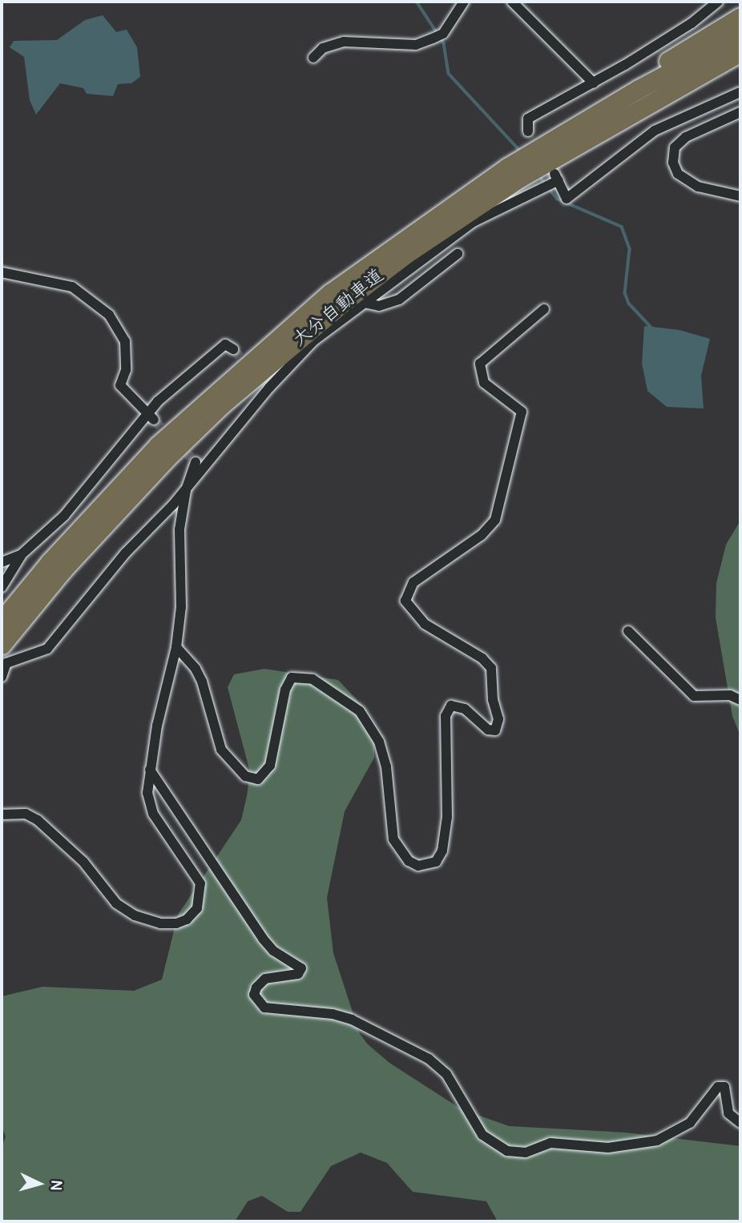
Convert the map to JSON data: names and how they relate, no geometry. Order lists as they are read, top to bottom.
{
  "streets": {
    "highway": ["大分自動車道"]
  },
  "north": "right"
}
